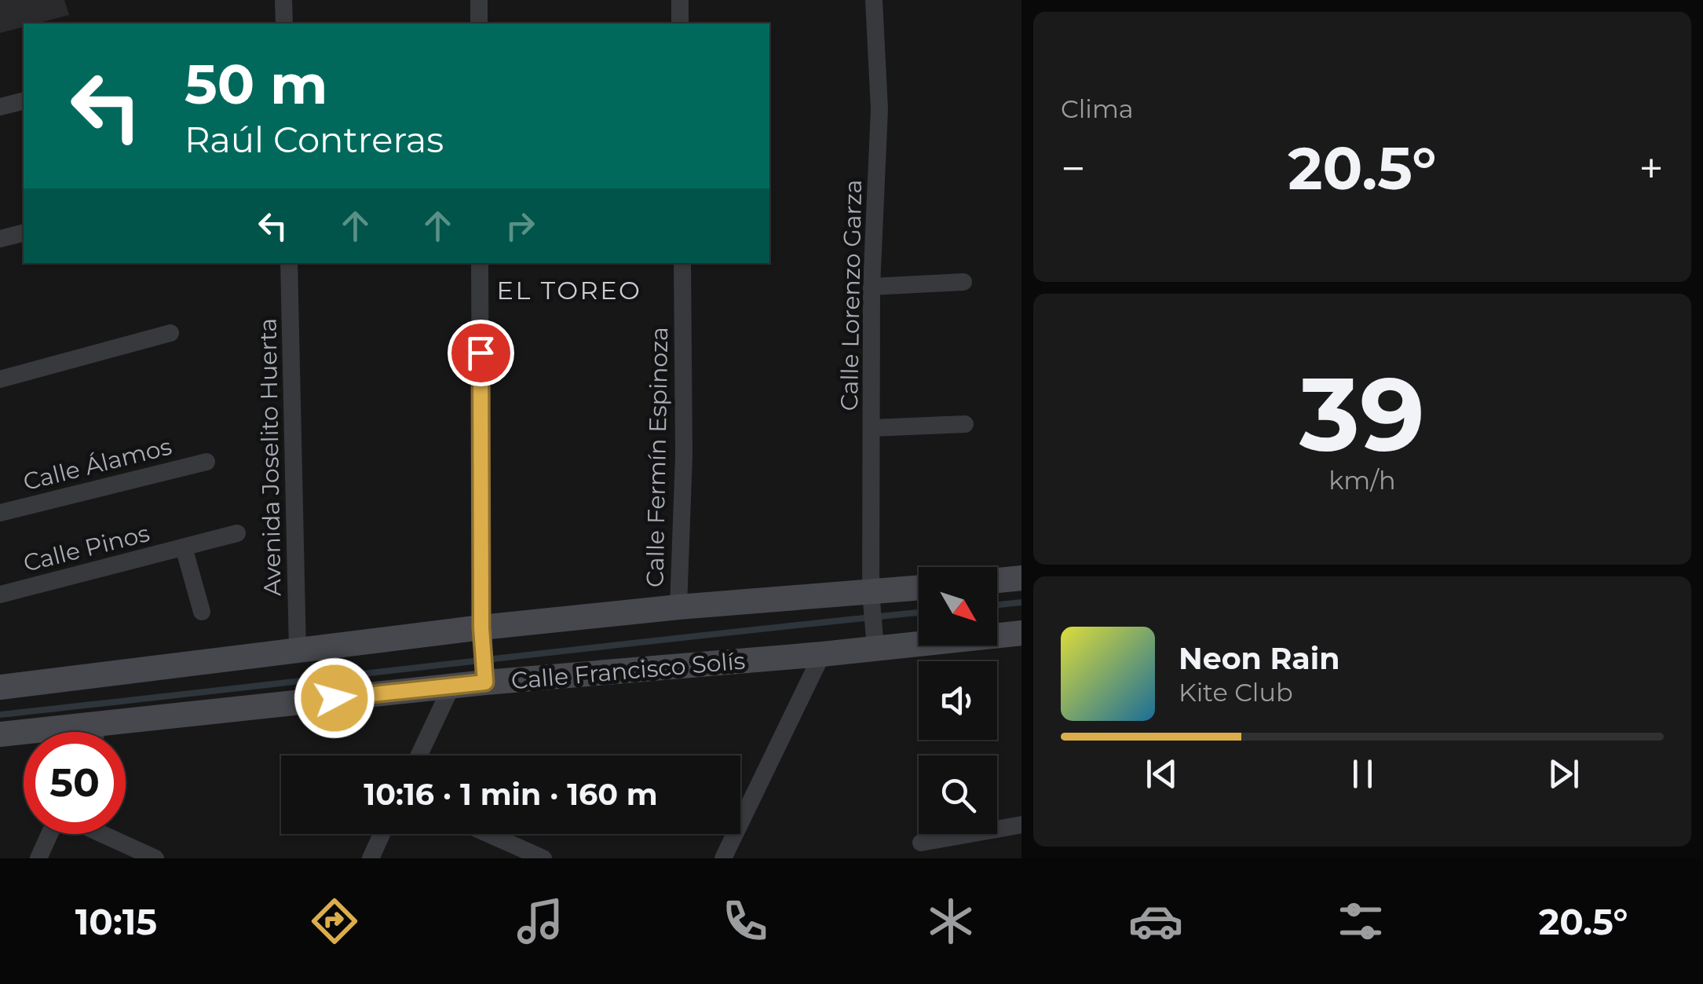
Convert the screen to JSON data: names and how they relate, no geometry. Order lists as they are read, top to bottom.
{
  "streets": {
    "main road": ["Calle Francisco Solís"],
    "street": [
      "Calle Lorenzo Garza",
      "Avenida Joselito Huerta",
      "Calle Fermín Espinoza",
      "Calle Álamos",
      "Calle Pinos"
    ]
  },
  "crossings": [
    ["Calle Lorenzo Garza", "Calle Francisco Solís"]
  ],
  "districts": ["EL TOREO"],
  "north": "bottom right",
  "page": {
    "tile": [
      "Clima",
      ["39", "km/h"]
    ],
    "turn": ["50 m", "Raúl Contreras"],
    "heat": ["−", "20.5°", "+"],
    "song": ["Neon Rain", "Kite Club"],
    "limit": "50",
    "trip": "10:16 · 1 min · 160 m",
    "tabs": ["10:15", "20.5°"]
  }
}
